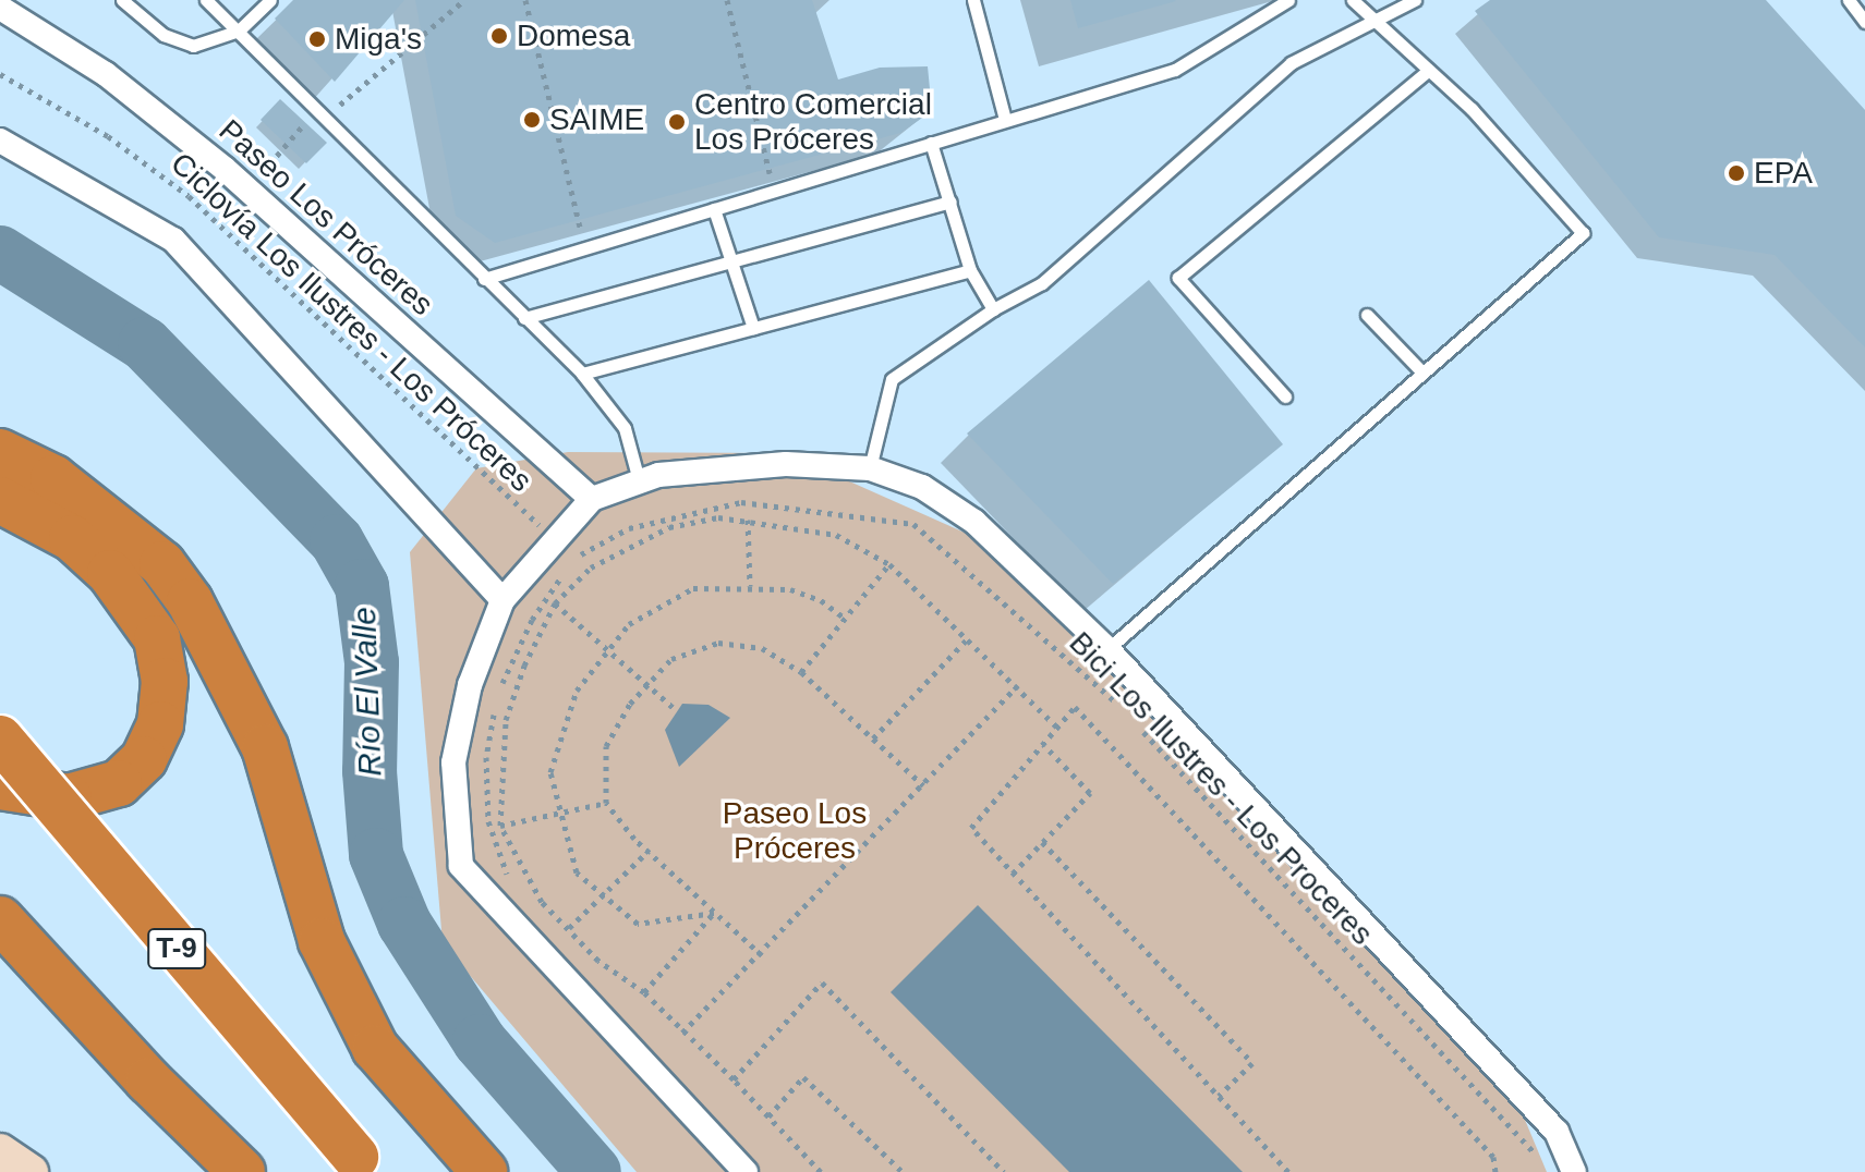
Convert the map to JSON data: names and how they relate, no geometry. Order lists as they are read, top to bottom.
{
  "streets": {
    "highway": ["T-9"],
    "street": ["Paseo Los Próceres"],
    "path": ["Ciclovía Los Ilustres - Los Próceres", "Bici Los Ilustres - Los Proceres"]
  },
  "crossings": [
    ["Ciclovía Los Ilustres - Los Próceres", "Bici Los Ilustres - Los Proceres"]
  ],
  "water": ["Río El Valle"],
  "parks": ["Paseo Los Próceres"],
  "places": [
    "Domesa",
    "Miga's",
    "SAIME",
    "Centro Comercial Los Próceres",
    "EPA"
  ]
}
